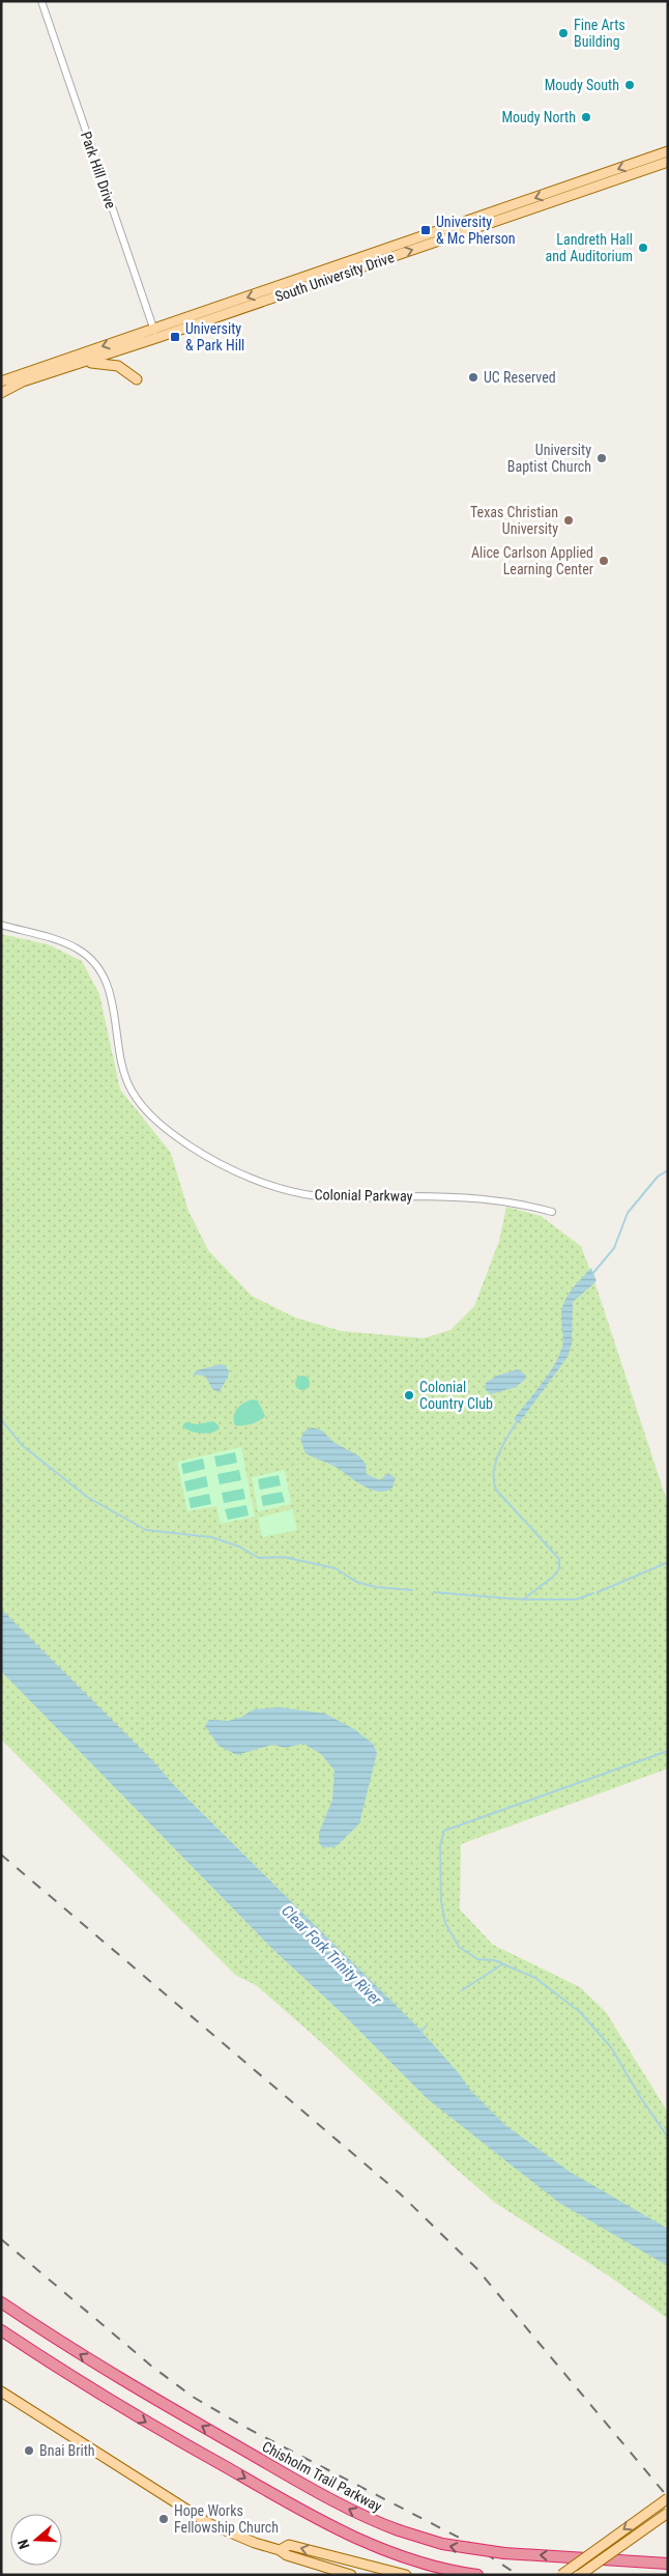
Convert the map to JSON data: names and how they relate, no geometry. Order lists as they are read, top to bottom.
{
  "streets": {
    "highway": ["Chisholm Trail Parkway"],
    "main road": ["South University Drive"],
    "street": ["Park Hill Drive", "Colonial Parkway"]
  },
  "crossings": [
    ["Park Hill Drive", "South University Drive"]
  ],
  "water": ["Clear Fork Trinity River"],
  "places": {
    "other": [
      "Fine Arts Building",
      "Moudy South",
      "Moudy North",
      "Landreth Hall and Auditorium",
      "UC Reserved",
      "University Baptist Church",
      "Texas Christian University",
      "Alice Carlson Applied Learning Center",
      "Colonial Country Club",
      "Bnai Brith",
      "Hope Works Fellowship Church"
    ],
    "transit": ["University & Mc Pherson", "University & Park Hill"]
  },
  "north": "left"
}
